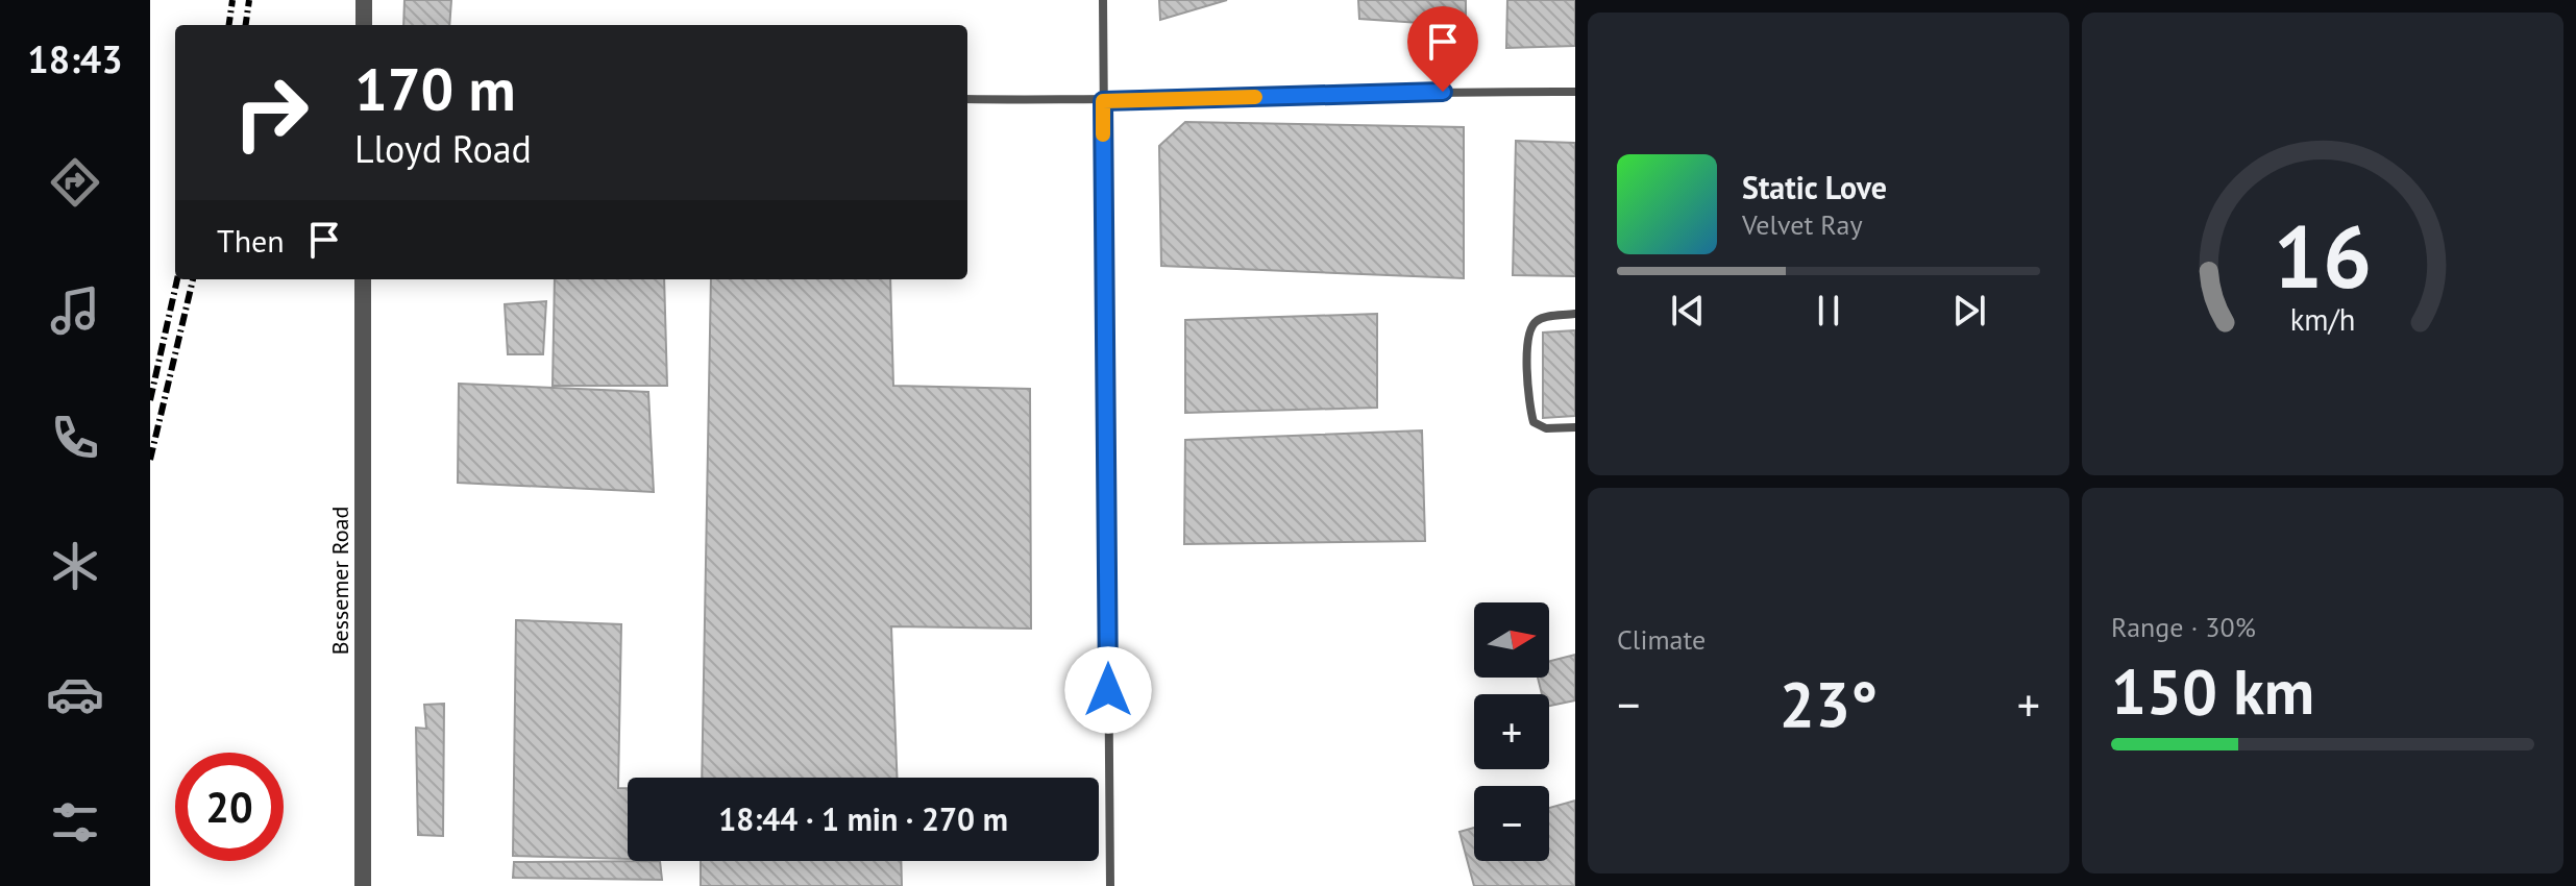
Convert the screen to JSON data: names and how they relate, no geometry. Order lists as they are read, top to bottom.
{
  "streets": {
    "street": ["Bessemer Road"]
  },
  "north": "right",
  "page": {
    "tabs": "18:43",
    "turn": ["170 m", "Lloyd Road"],
    "song": ["Static Love", "Velvet Ray"],
    "then": "Then",
    "tile": [
      "Climate",
      ["Range · 30%", "150 km"]
    ],
    "map_buttons": ["+", "−"],
    "heat": ["−", "23°", "+"],
    "limit": "20",
    "trip": "18:44 · 1 min · 270 m",
    "gauge": ["16", "km/h"]
  }
}
